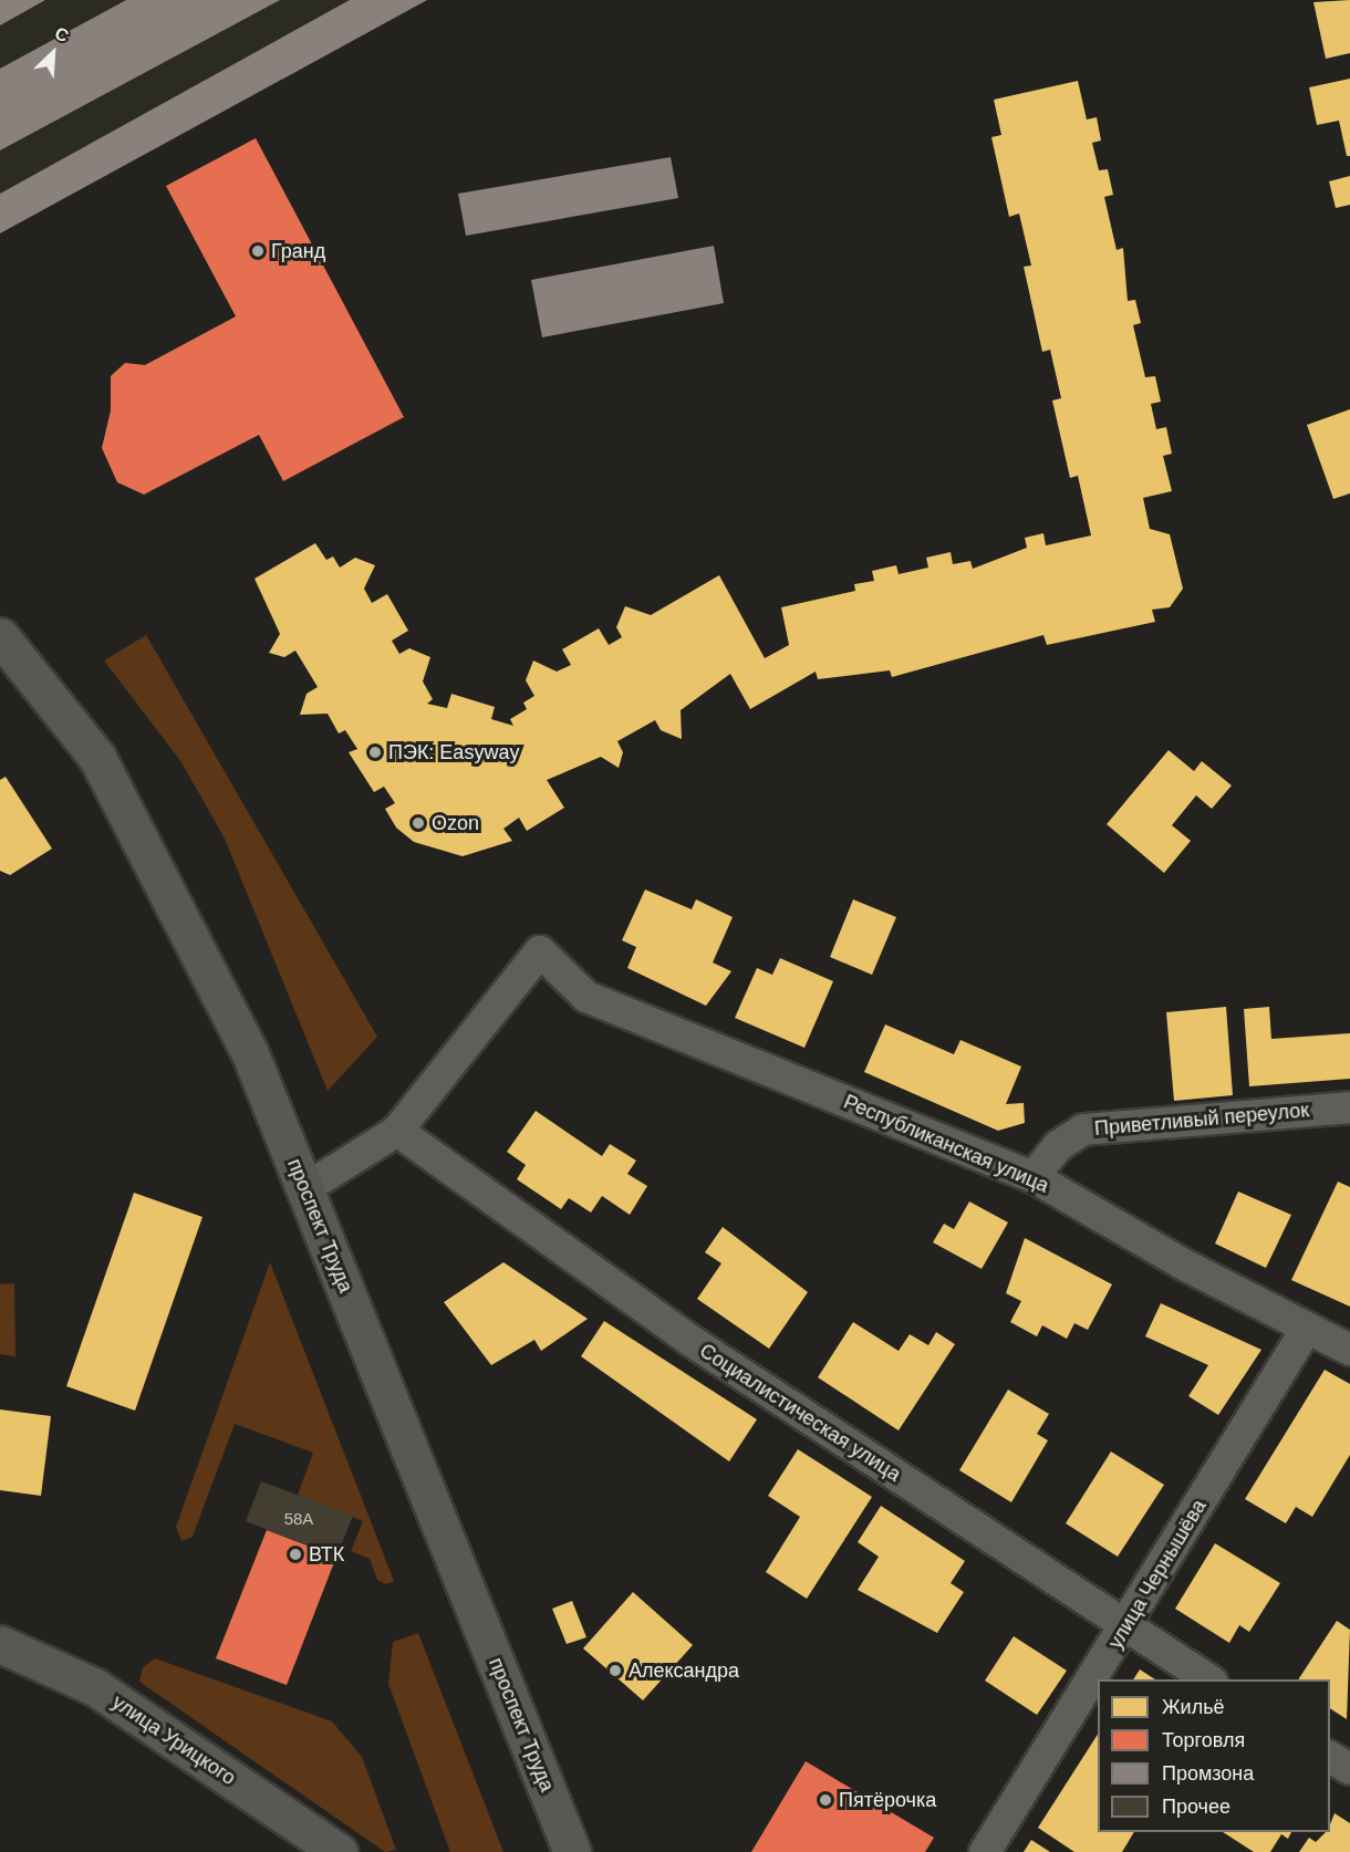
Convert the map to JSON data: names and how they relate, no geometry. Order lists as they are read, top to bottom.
{
  "streets": {
    "main road": ["проспект Труда", "улица Урицкого"],
    "street": [
      "Приветливый переулок",
      "Республиканская улица",
      "Социалистическая улица",
      "улица Чернышёва"
    ]
  },
  "crossings": [
    ["Приветливый переулок", "Республиканская улица"],
    ["Республиканская улица", "Социалистическая улица"],
    ["Республиканская улица", "улица Чернышёва"],
    ["Социалистическая улица", "улица Чернышёва"]
  ],
  "places": [
    "Гранд",
    "ПЭК: Easyway",
    "Ozon",
    "ВТК",
    "Александра",
    "Пятёрочка"
  ],
  "house_numbers": ["58А"],
  "legend": [
    "Жильё",
    "Торговля",
    "Промзона",
    "Прочее"
  ],
  "north": "top right"
}
